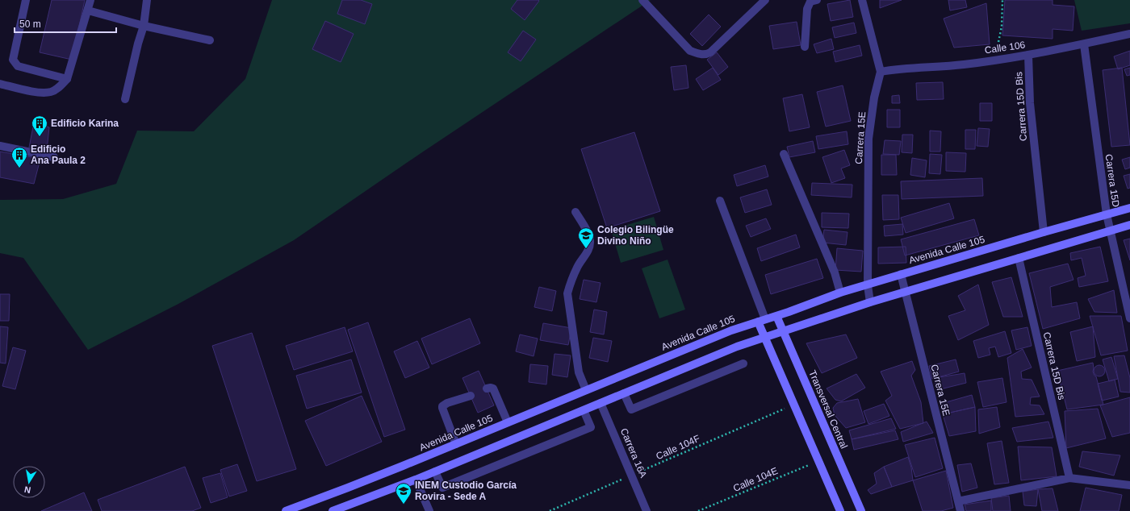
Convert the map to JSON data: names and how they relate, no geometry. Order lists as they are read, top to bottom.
{
  "streets": {
    "main road": ["Avenida Calle 105", "Transversal Central"],
    "street": [
      "Calle 106",
      "Carrera 15D Bis",
      "Carrera 15E",
      "Carrera 15D",
      "Carrera 16A"
    ],
    "path": ["Calle 104F", "Calle 104E"]
  },
  "crossings": [
    ["Calle 106", "Carrera 15D Bis"],
    ["Calle 106", "Carrera 15E"],
    ["Calle 106", "Carrera 15D"],
    ["Carrera 15D Bis", "Avenida Calle 105"],
    ["Carrera 15E", "Avenida Calle 105"],
    ["Carrera 15D", "Avenida Calle 105"],
    ["Avenida Calle 105", "Transversal Central"],
    ["Calle 104F", "Carrera 16A"]
  ],
  "places": {
    "building": ["Edificio Karina", "Edificio Ana Paula 2"],
    "school or university": ["Colegio Bilingüe Divino Niño", "INEM Custodio García Rovira - Sede A"]
  },
  "scale_bar": "50 m",
  "north": "bottom"
}
